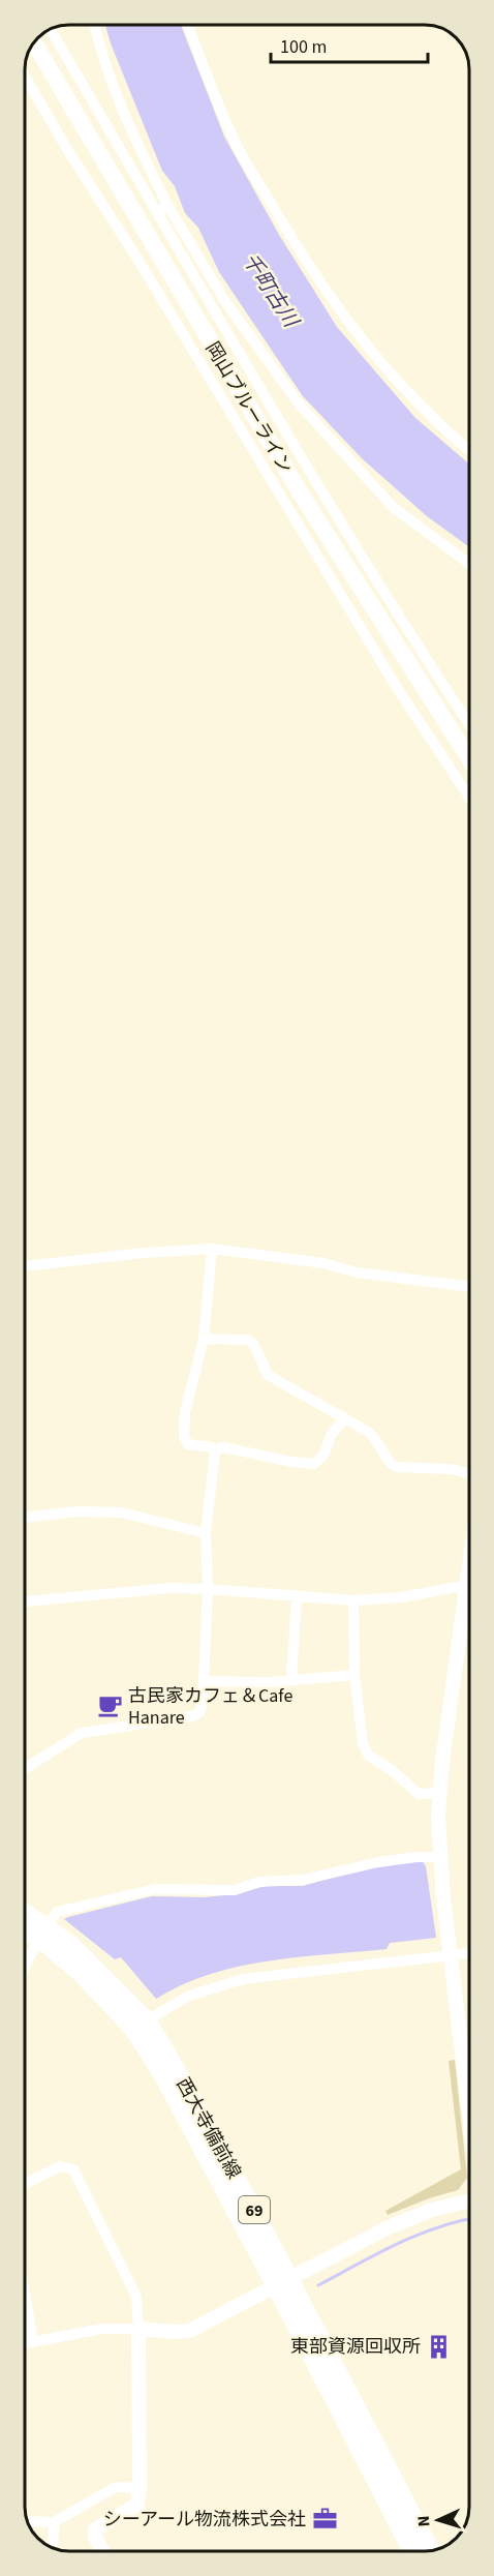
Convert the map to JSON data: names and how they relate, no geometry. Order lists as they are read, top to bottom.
{
  "streets": {
    "main road": ["岡山ブルーライン", "西大寺備前線", "69"]
  },
  "water": ["千町古川"],
  "places": {
    "cafe": ["古民家カフェ＆Cafe Hanare"],
    "building": ["東部資源回収所"],
    "office": ["シーアール物流株式会社"]
  },
  "scale_bar": "100 m",
  "north": "left"
}
